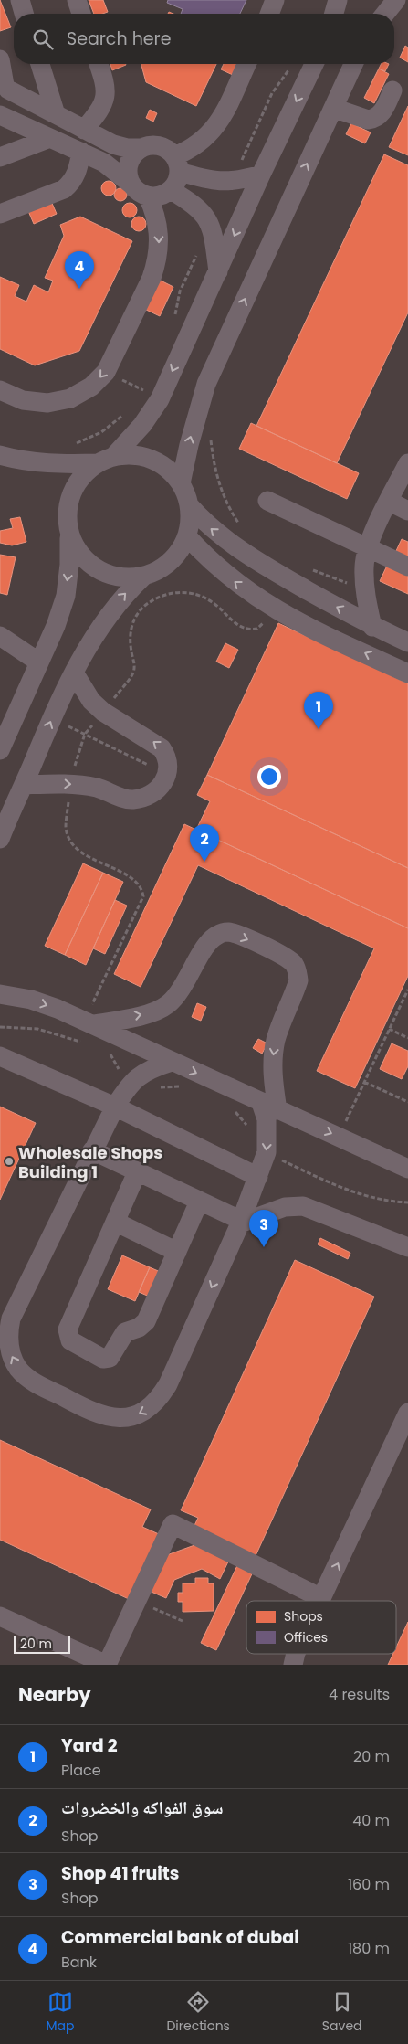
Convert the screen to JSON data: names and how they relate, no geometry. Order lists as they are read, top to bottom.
{
  "places": ["Wholesale Shops Building 1"],
  "legend": ["Shops", "Offices"],
  "scale_bar": "20 m",
  "page": {
    "search": "Search here",
    "pins": [
      "4",
      "1",
      "2",
      "3"
    ],
    "scale": "20 m",
    "heading": ["Nearby", "4 results"],
    "list": [
      {
        "mark": "1",
        "name": "Yard 2",
        "note": "Place",
        "value": "20 m"
      },
      {
        "mark": "2",
        "name": "سوق الفواكه والخضروات",
        "note": "Shop",
        "value": "40 m"
      },
      {
        "mark": "3",
        "name": "Shop 41 fruits",
        "note": "Shop",
        "value": "160 m"
      },
      {
        "mark": "4",
        "name": "Commercial bank of dubai",
        "note": "Bank",
        "value": "180 m"
      }
    ],
    "nav": ["Map", "Directions", "Saved"]
  }
}
